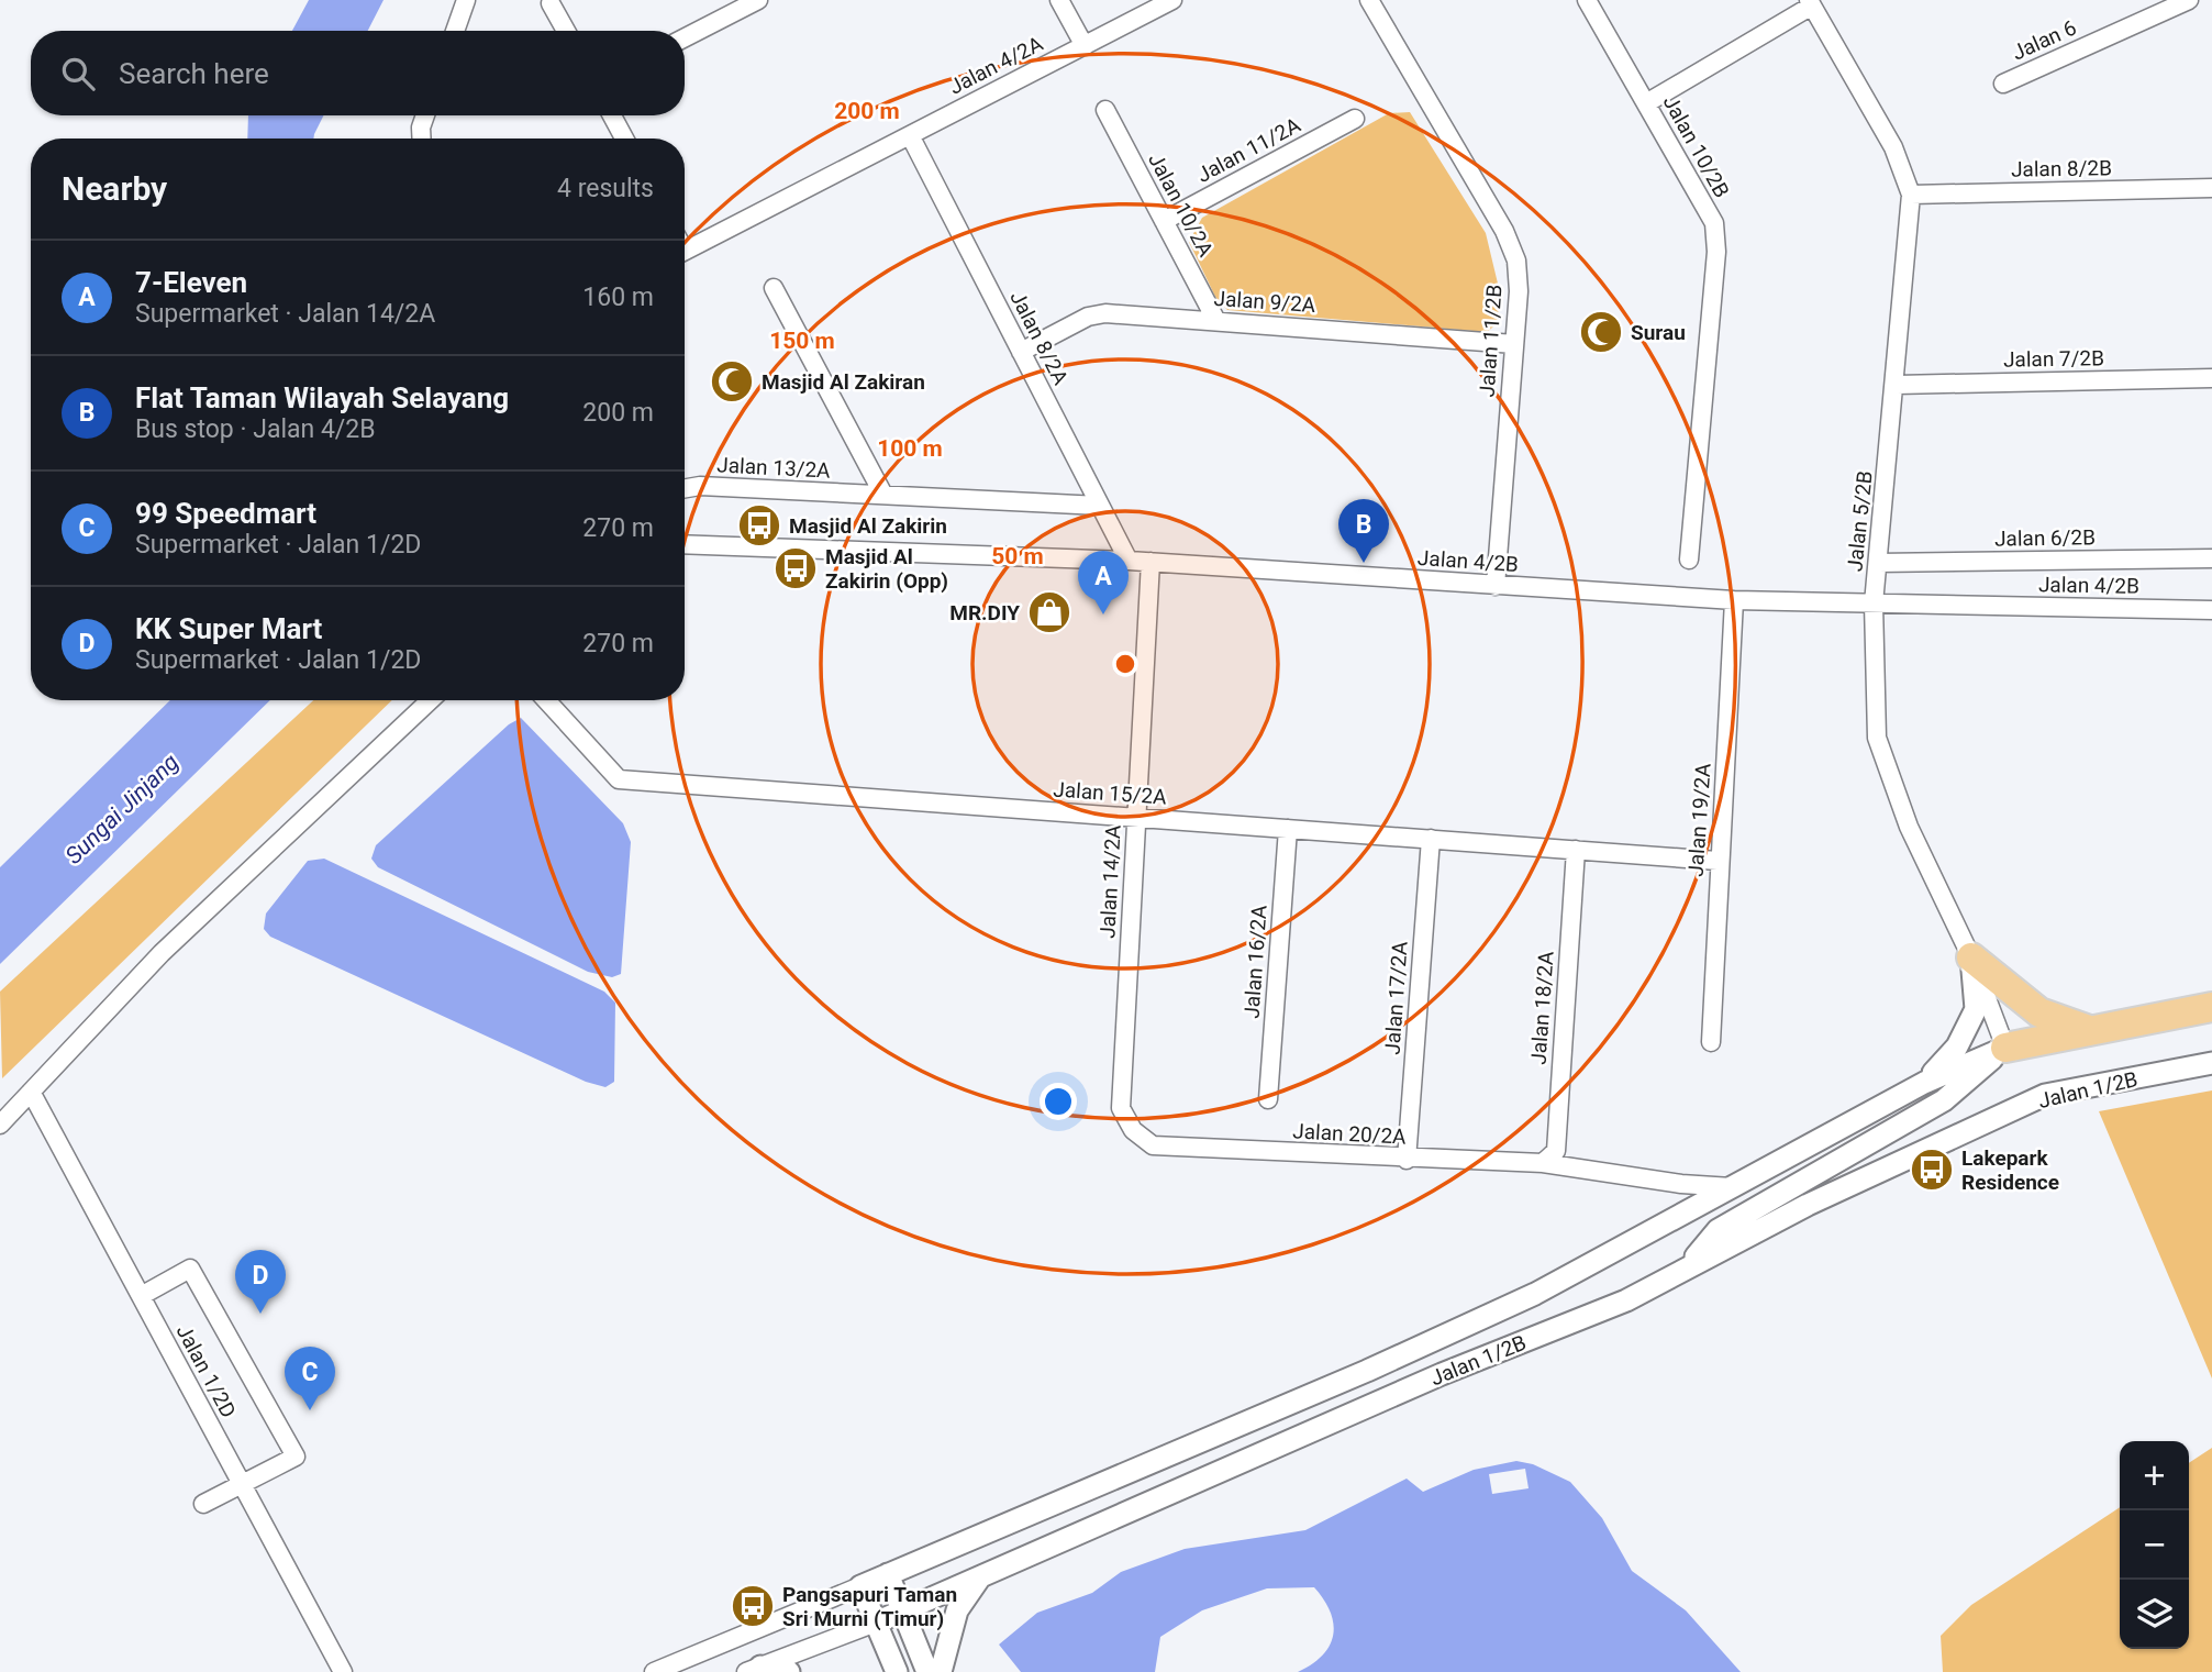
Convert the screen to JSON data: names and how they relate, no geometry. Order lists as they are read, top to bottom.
{
  "streets": {
    "street": [
      "Jalan 6",
      "Jalan 4/2A",
      "Jalan 10/2B",
      "Jalan 11/2A",
      "Jalan 8/2B",
      "Jalan 10/2A",
      "Jalan 9/2A",
      "Jalan 8/2A",
      "Jalan 11/2B",
      "Jalan 7/2B",
      "Jalan 13/2A",
      "Jalan 5/2B",
      "Jalan 6/2B",
      "Jalan 4/2B",
      "Jalan 15/2A",
      "Jalan 19/2A",
      "Jalan 14/2A",
      "Jalan 16/2A",
      "Jalan 17/2A",
      "Jalan 18/2A",
      "Jalan 1/2B",
      "Jalan 20/2A",
      "Jalan 1/2D"
    ]
  },
  "crossings": [
    ["Jalan 4/2A", "Jalan 8/2A"],
    ["Jalan 11/2A", "Jalan 10/2A"],
    ["Jalan 8/2B", "Jalan 5/2B"],
    ["Jalan 10/2A", "Jalan 9/2A"],
    ["Jalan 9/2A", "Jalan 8/2A"],
    ["Jalan 9/2A", "Jalan 11/2B"],
    ["Jalan 8/2A", "Jalan 13/2A"],
    ["Jalan 8/2A", "Jalan 4/2B"],
    ["Jalan 11/2B", "Jalan 4/2B"],
    ["Jalan 7/2B", "Jalan 5/2B"],
    ["Jalan 5/2B", "Jalan 6/2B"],
    ["Jalan 5/2B", "Jalan 4/2B"],
    ["Jalan 5/2B", "Jalan 1/2B"],
    ["Jalan 4/2B", "Jalan 19/2A"],
    ["Jalan 4/2B", "Jalan 14/2A"],
    ["Jalan 15/2A", "Jalan 19/2A"],
    ["Jalan 15/2A", "Jalan 14/2A"],
    ["Jalan 15/2A", "Jalan 16/2A"],
    ["Jalan 15/2A", "Jalan 17/2A"],
    ["Jalan 15/2A", "Jalan 18/2A"],
    ["Jalan 14/2A", "Jalan 20/2A"],
    ["Jalan 17/2A", "Jalan 20/2A"],
    ["Jalan 18/2A", "Jalan 20/2A"],
    ["Jalan 1/2B", "Jalan 20/2A"]
  ],
  "water": ["Sungai Jinjang"],
  "places": {
    "mosque": ["Surau", "Masjid Al Zakiran"],
    "bus stop": [
      "Masjid Al Zakirin",
      "Masjid Al Zakirin (Opp)",
      "Lakepark Residence",
      "Pangsapuri Taman Sri Murni (Timur)"
    ],
    "shop": ["MR.DIY"]
  },
  "page": {
    "search": "Search here",
    "heading": ["Nearby", "4 results"],
    "list": [
      {
        "mark": "A",
        "name": "7-Eleven",
        "note": "Supermarket · Jalan 14/2A",
        "value": "160 m"
      },
      {
        "mark": "B",
        "name": "Flat Taman Wilayah Selayang",
        "note": "Bus stop · Jalan 4/2B",
        "value": "200 m"
      },
      {
        "mark": "C",
        "name": "99 Speedmart",
        "note": "Supermarket · Jalan 1/2D",
        "value": "270 m"
      },
      {
        "mark": "D",
        "name": "KK Super Mart",
        "note": "Supermarket · Jalan 1/2D",
        "value": "270 m"
      }
    ],
    "pins": [
      "B",
      "A",
      "D",
      "C"
    ],
    "map_buttons": ["+", "−"]
  },
  "rings": [
    "200 m",
    "150 m",
    "100 m",
    "50 m"
  ]
}
